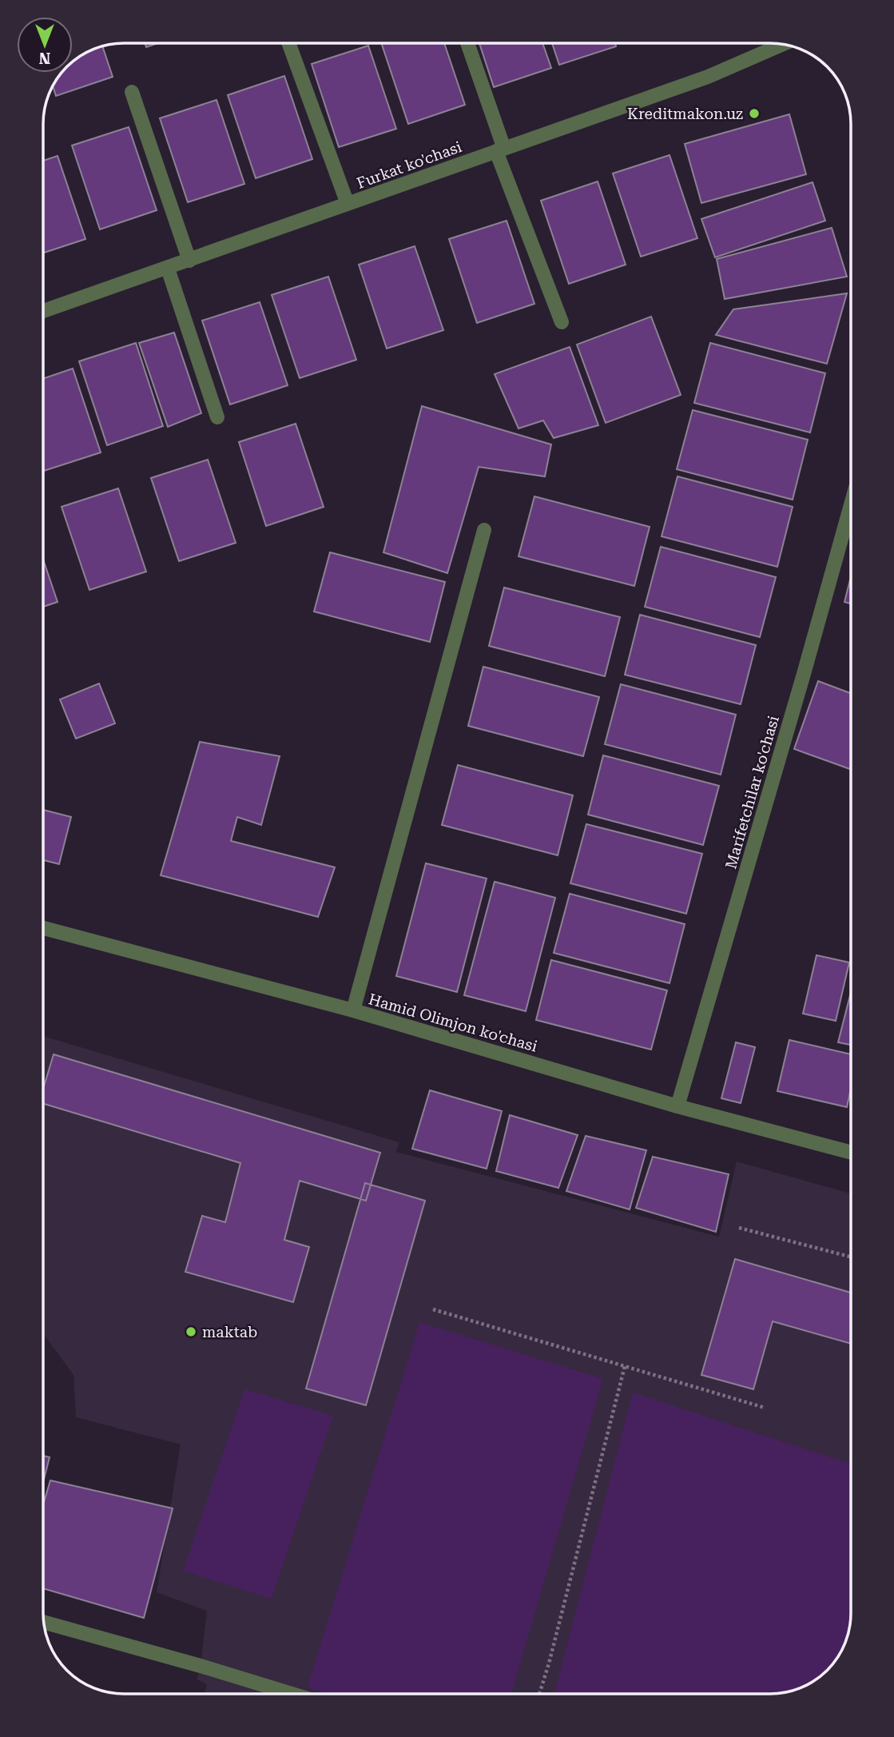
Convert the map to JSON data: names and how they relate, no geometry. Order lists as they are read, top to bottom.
{
  "streets": {
    "street": ["Furkat ko'chasi", "Marifetchilar ko'chasi", "Hamid Olimjon ko'chasi"]
  },
  "crossings": [
    ["Marifetchilar ko'chasi", "Hamid Olimjon ko'chasi"]
  ],
  "places": ["Kreditmakon.uz", "maktab"],
  "north": "bottom"
}
